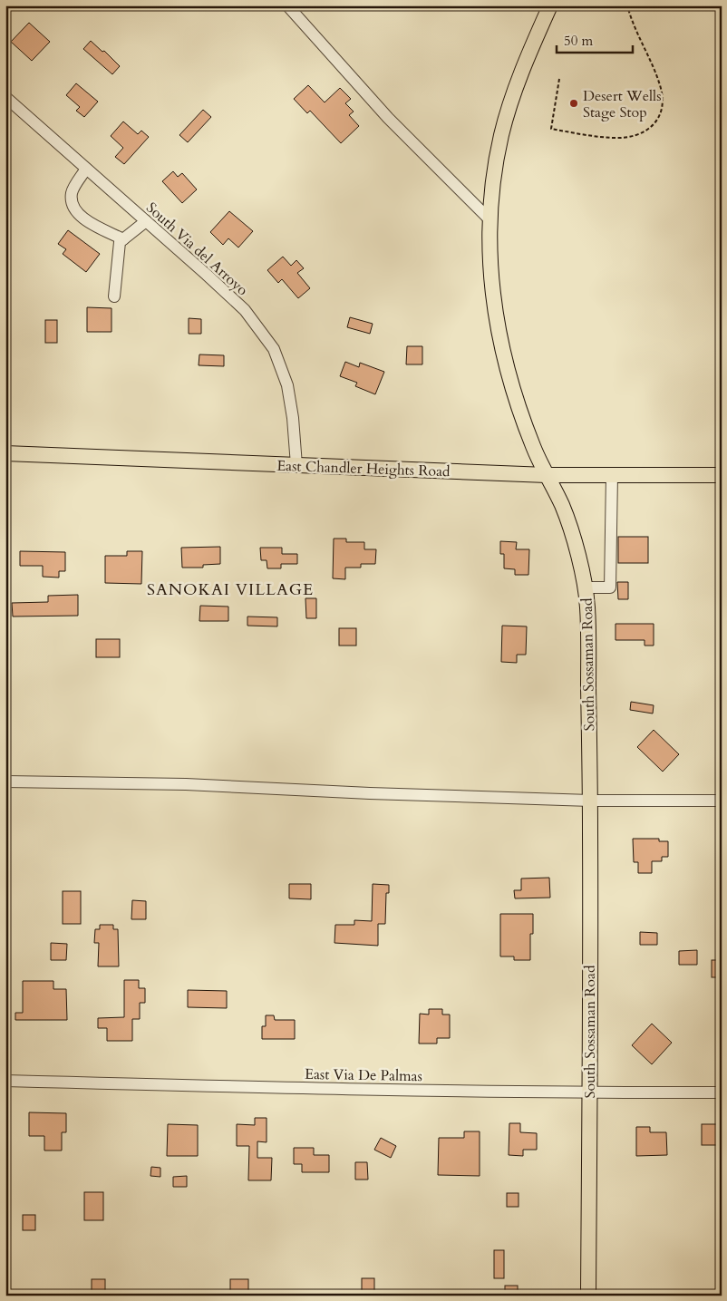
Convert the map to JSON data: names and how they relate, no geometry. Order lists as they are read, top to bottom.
{
  "streets": {
    "main road": ["East Chandler Heights Road", "South Sossaman Road"],
    "street": ["South Via del Arroyo", "East Via De Palmas"]
  },
  "crossings": [
    ["South Via del Arroyo", "East Chandler Heights Road"],
    ["East Chandler Heights Road", "South Sossaman Road"],
    ["South Sossaman Road", "East Via De Palmas"]
  ],
  "districts": ["SANOKAI VILLAGE"],
  "places": ["Desert Wells Stage Stop"],
  "scale_bar": "50 m"
}
